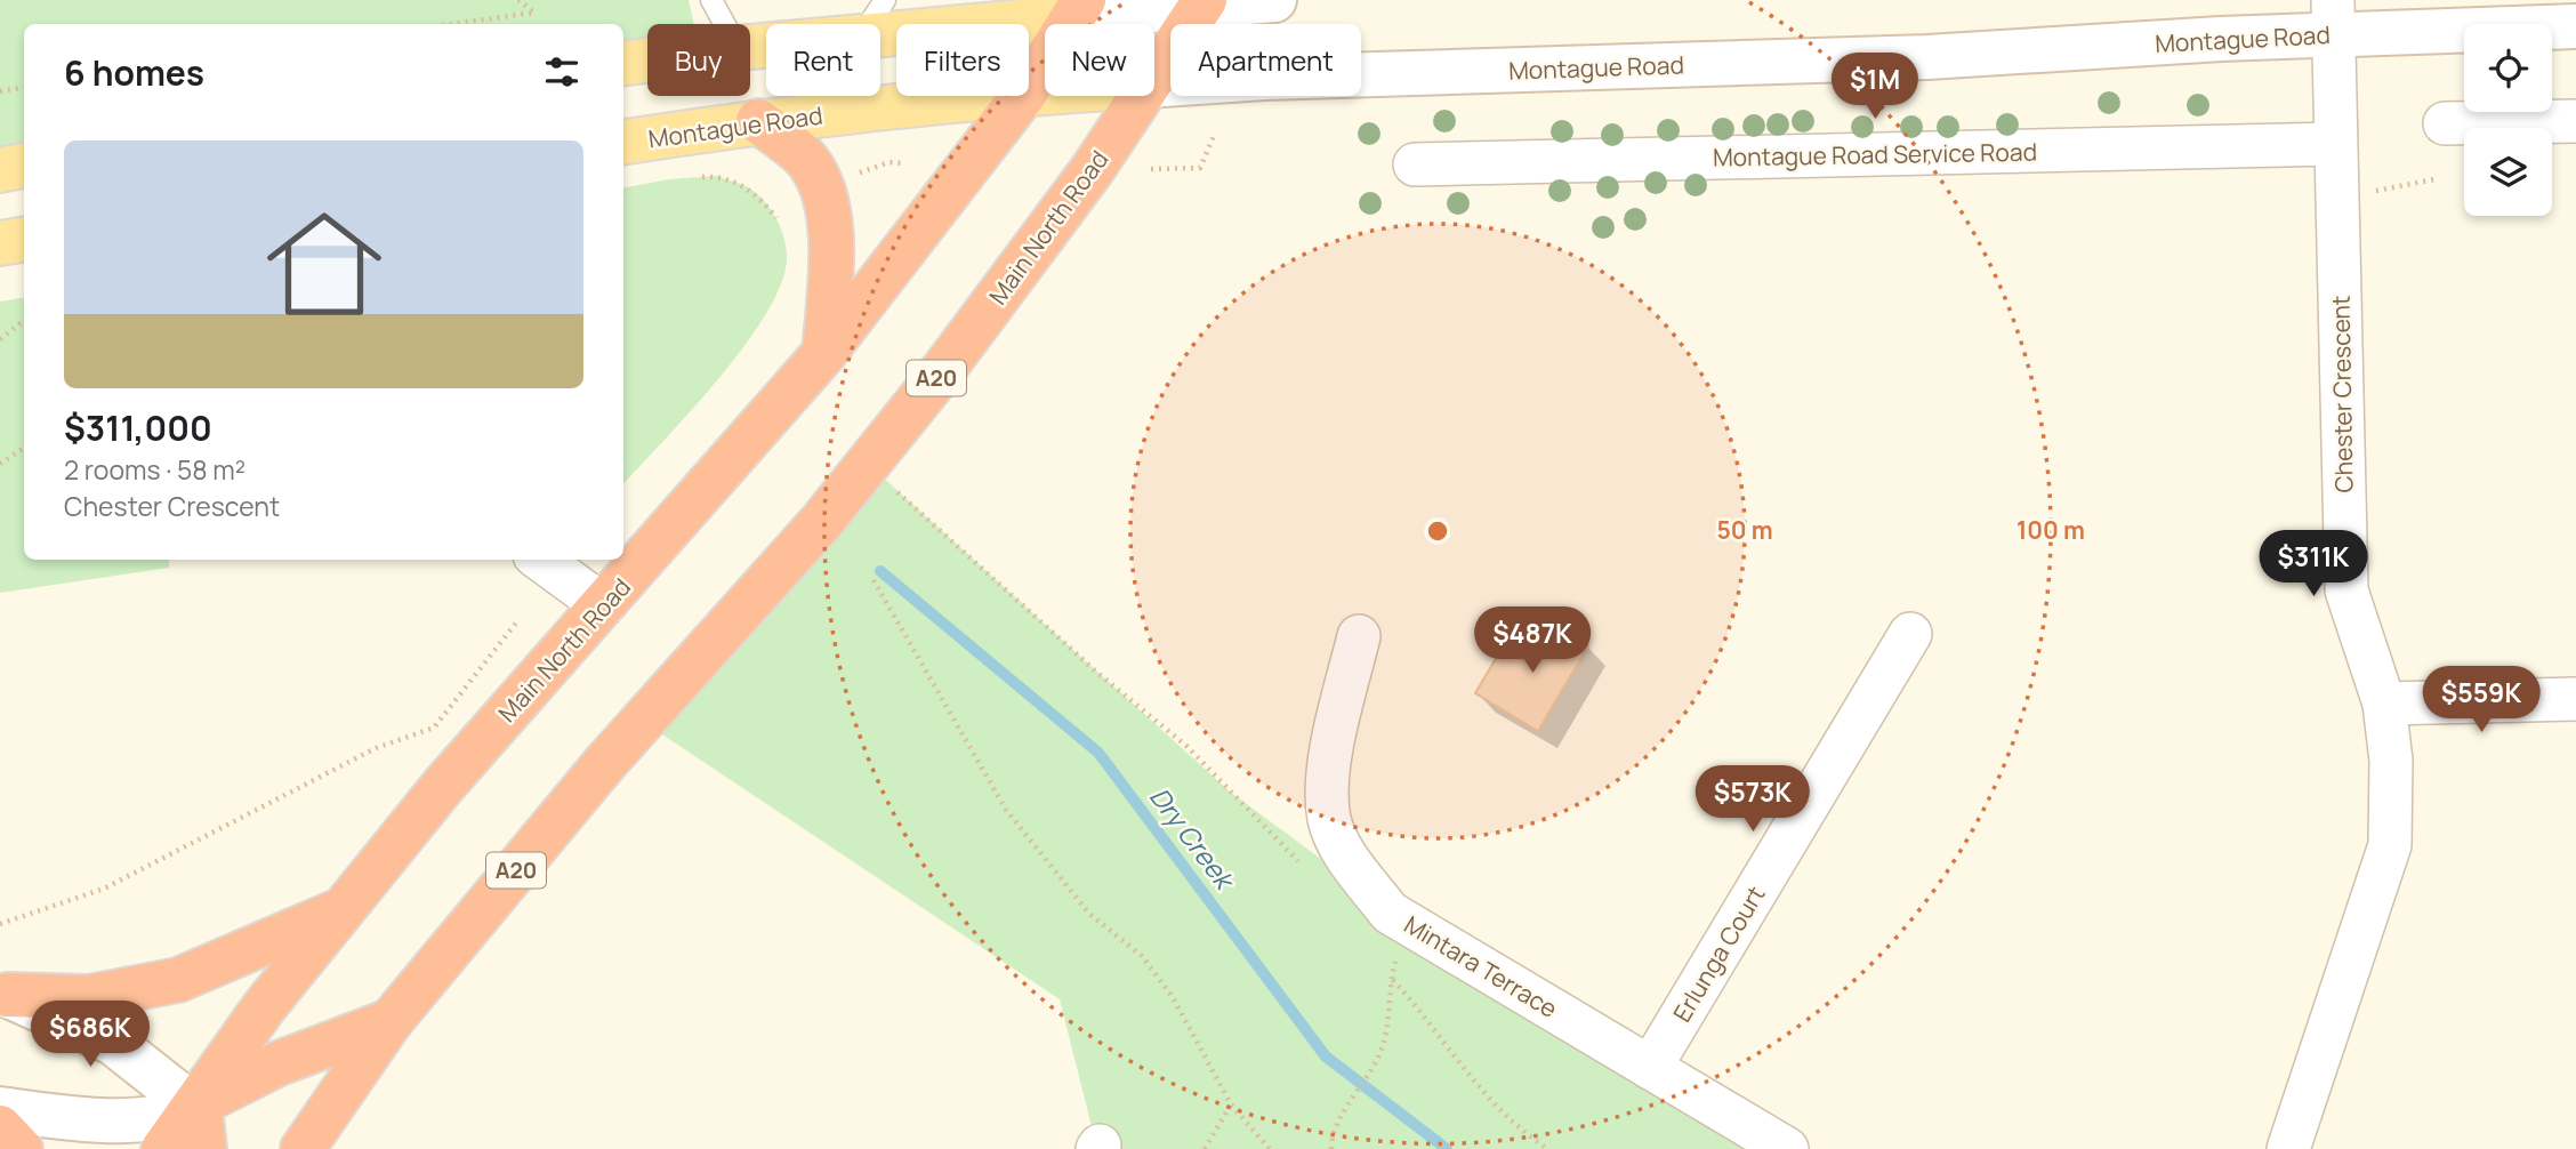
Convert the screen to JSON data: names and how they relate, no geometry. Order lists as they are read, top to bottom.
{
  "streets": {
    "highway": ["Main North Road", "A20"],
    "main road": ["Montague Road"],
    "street": [
      "Montague Road Service Road",
      "Chester Crescent",
      "Erlunga Court",
      "Mintara Terrace"
    ]
  },
  "crossings": [
    ["Montague Road", "Chester Crescent"],
    ["Montague Road Service Road", "Chester Crescent"],
    ["Erlunga Court", "Mintara Terrace"]
  ],
  "water": ["Dry Creek"],
  "page": {
    "chip": [
      "Buy",
      "Rent",
      "Filters",
      "New",
      "Apartment"
    ],
    "heading": "6 homes",
    "price": [
      "$1M",
      "$311K",
      "$487K",
      "$559K",
      "$573K",
      "$686K"
    ],
    "list": [
      {
        "name": "$311,000",
        "note": "2 rooms · 58 m² · Chester Crescent"
      }
    ]
  },
  "rings": ["50 m", "100 m"]
}
